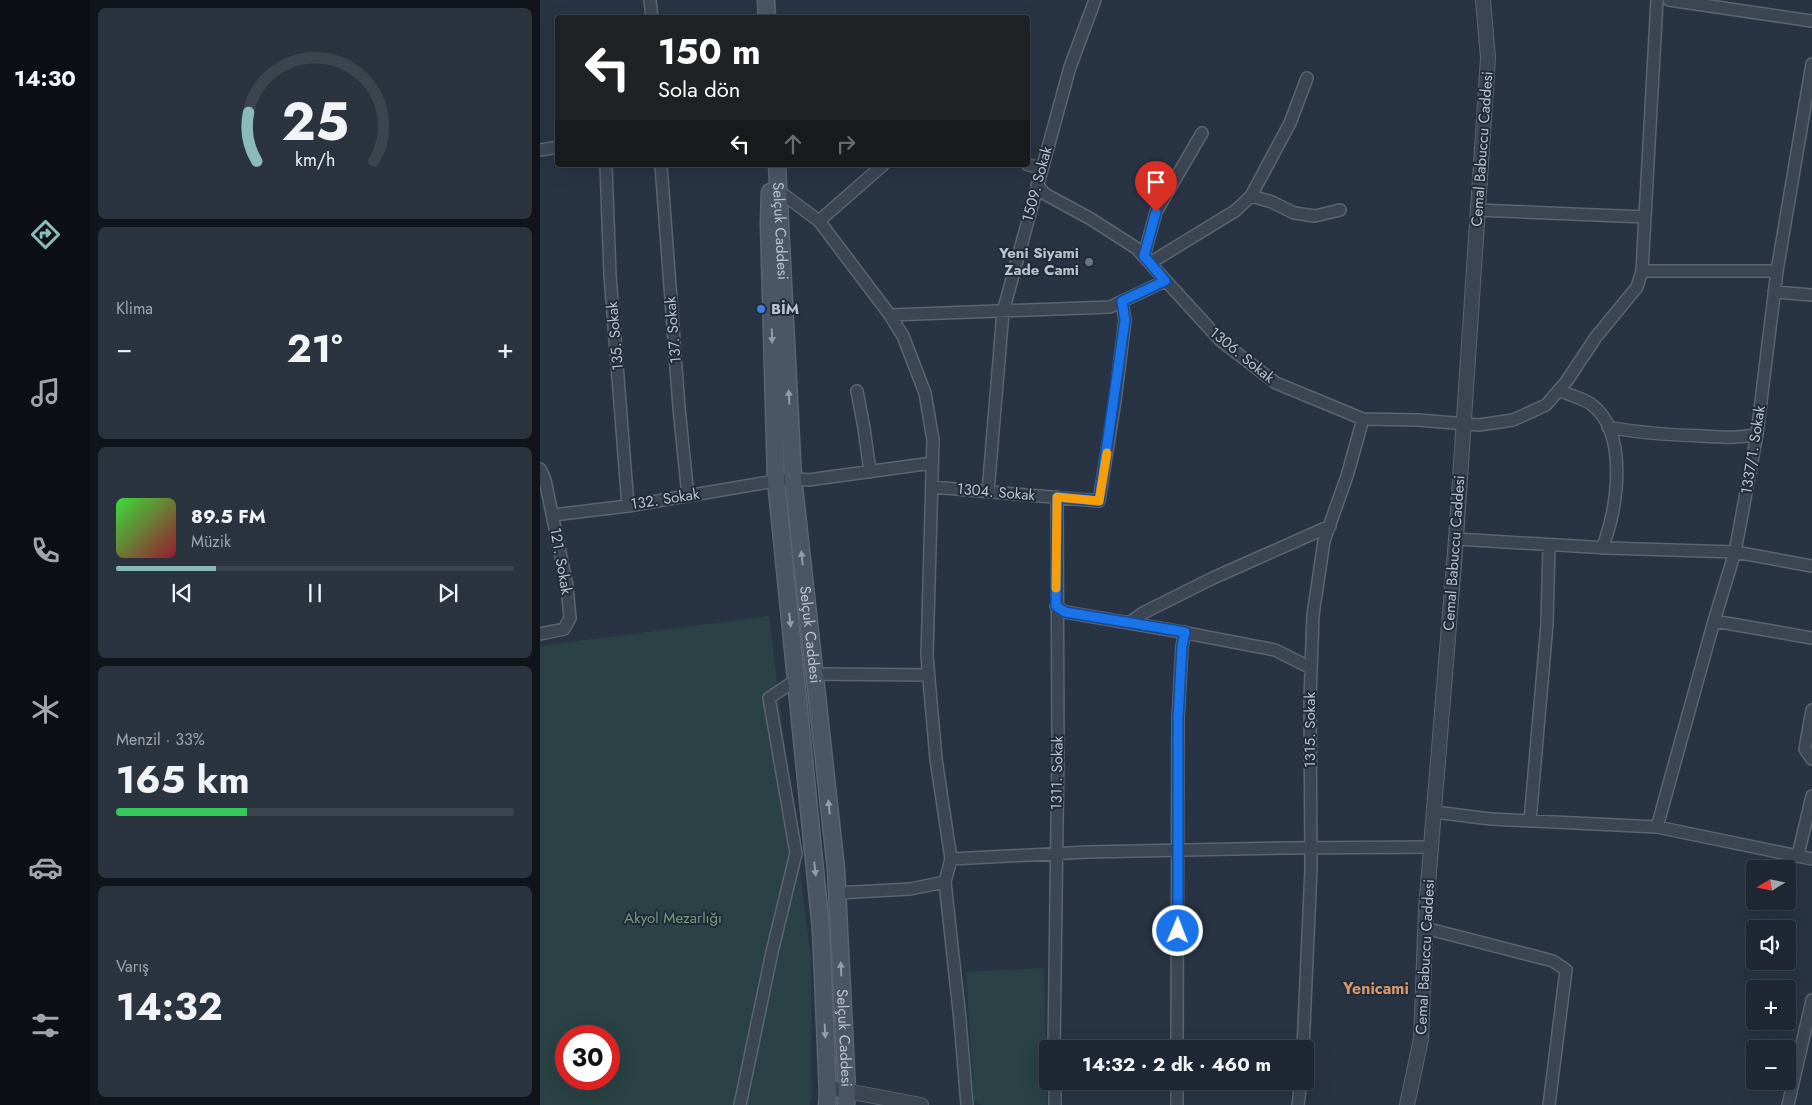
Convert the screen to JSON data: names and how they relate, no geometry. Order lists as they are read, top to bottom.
{
  "streets": {
    "main road": ["Selçuk Caddesi"],
    "street": [
      "Cemal Babuccu Caddesi",
      "1509. Sokak",
      "137. Sokak",
      "135. Sokak",
      "1306. Sokak",
      "1337/1. Sokak",
      "1304. Sokak",
      "132. Sokak",
      "121. Sokak",
      "1315. Sokak",
      "1311. Sokak"
    ]
  },
  "crossings": [
    ["Cemal Babuccu Caddesi", "1306. Sokak"],
    ["1509. Sokak", "1306. Sokak"],
    ["1509. Sokak", "1304. Sokak"],
    ["Selçuk Caddesi", "132. Sokak"],
    ["137. Sokak", "132. Sokak"],
    ["135. Sokak", "132. Sokak"],
    ["1306. Sokak", "1315. Sokak"],
    ["1304. Sokak", "1311. Sokak"],
    ["132. Sokak", "121. Sokak"]
  ],
  "districts": ["Yenicami"],
  "parks": ["Akyol Mezarlığı"],
  "places": ["Yeni Siyami Zade Cami", "BİM"],
  "north": "left",
  "page": {
    "tabs": "14:30",
    "turn": ["150 m", "Sola dön"],
    "tile": [
      "Klima",
      ["Menzil · 33%", "165 km"],
      ["Varış", "14:32"]
    ],
    "heat": ["−", "21°", "+"],
    "song": ["89.5 FM", "Müzik"],
    "map_buttons": ["+", "−"],
    "limit": "30",
    "trip": "14:32 · 2 dk · 460 m",
    "gauge": ["25", "km/h"]
  }
}
